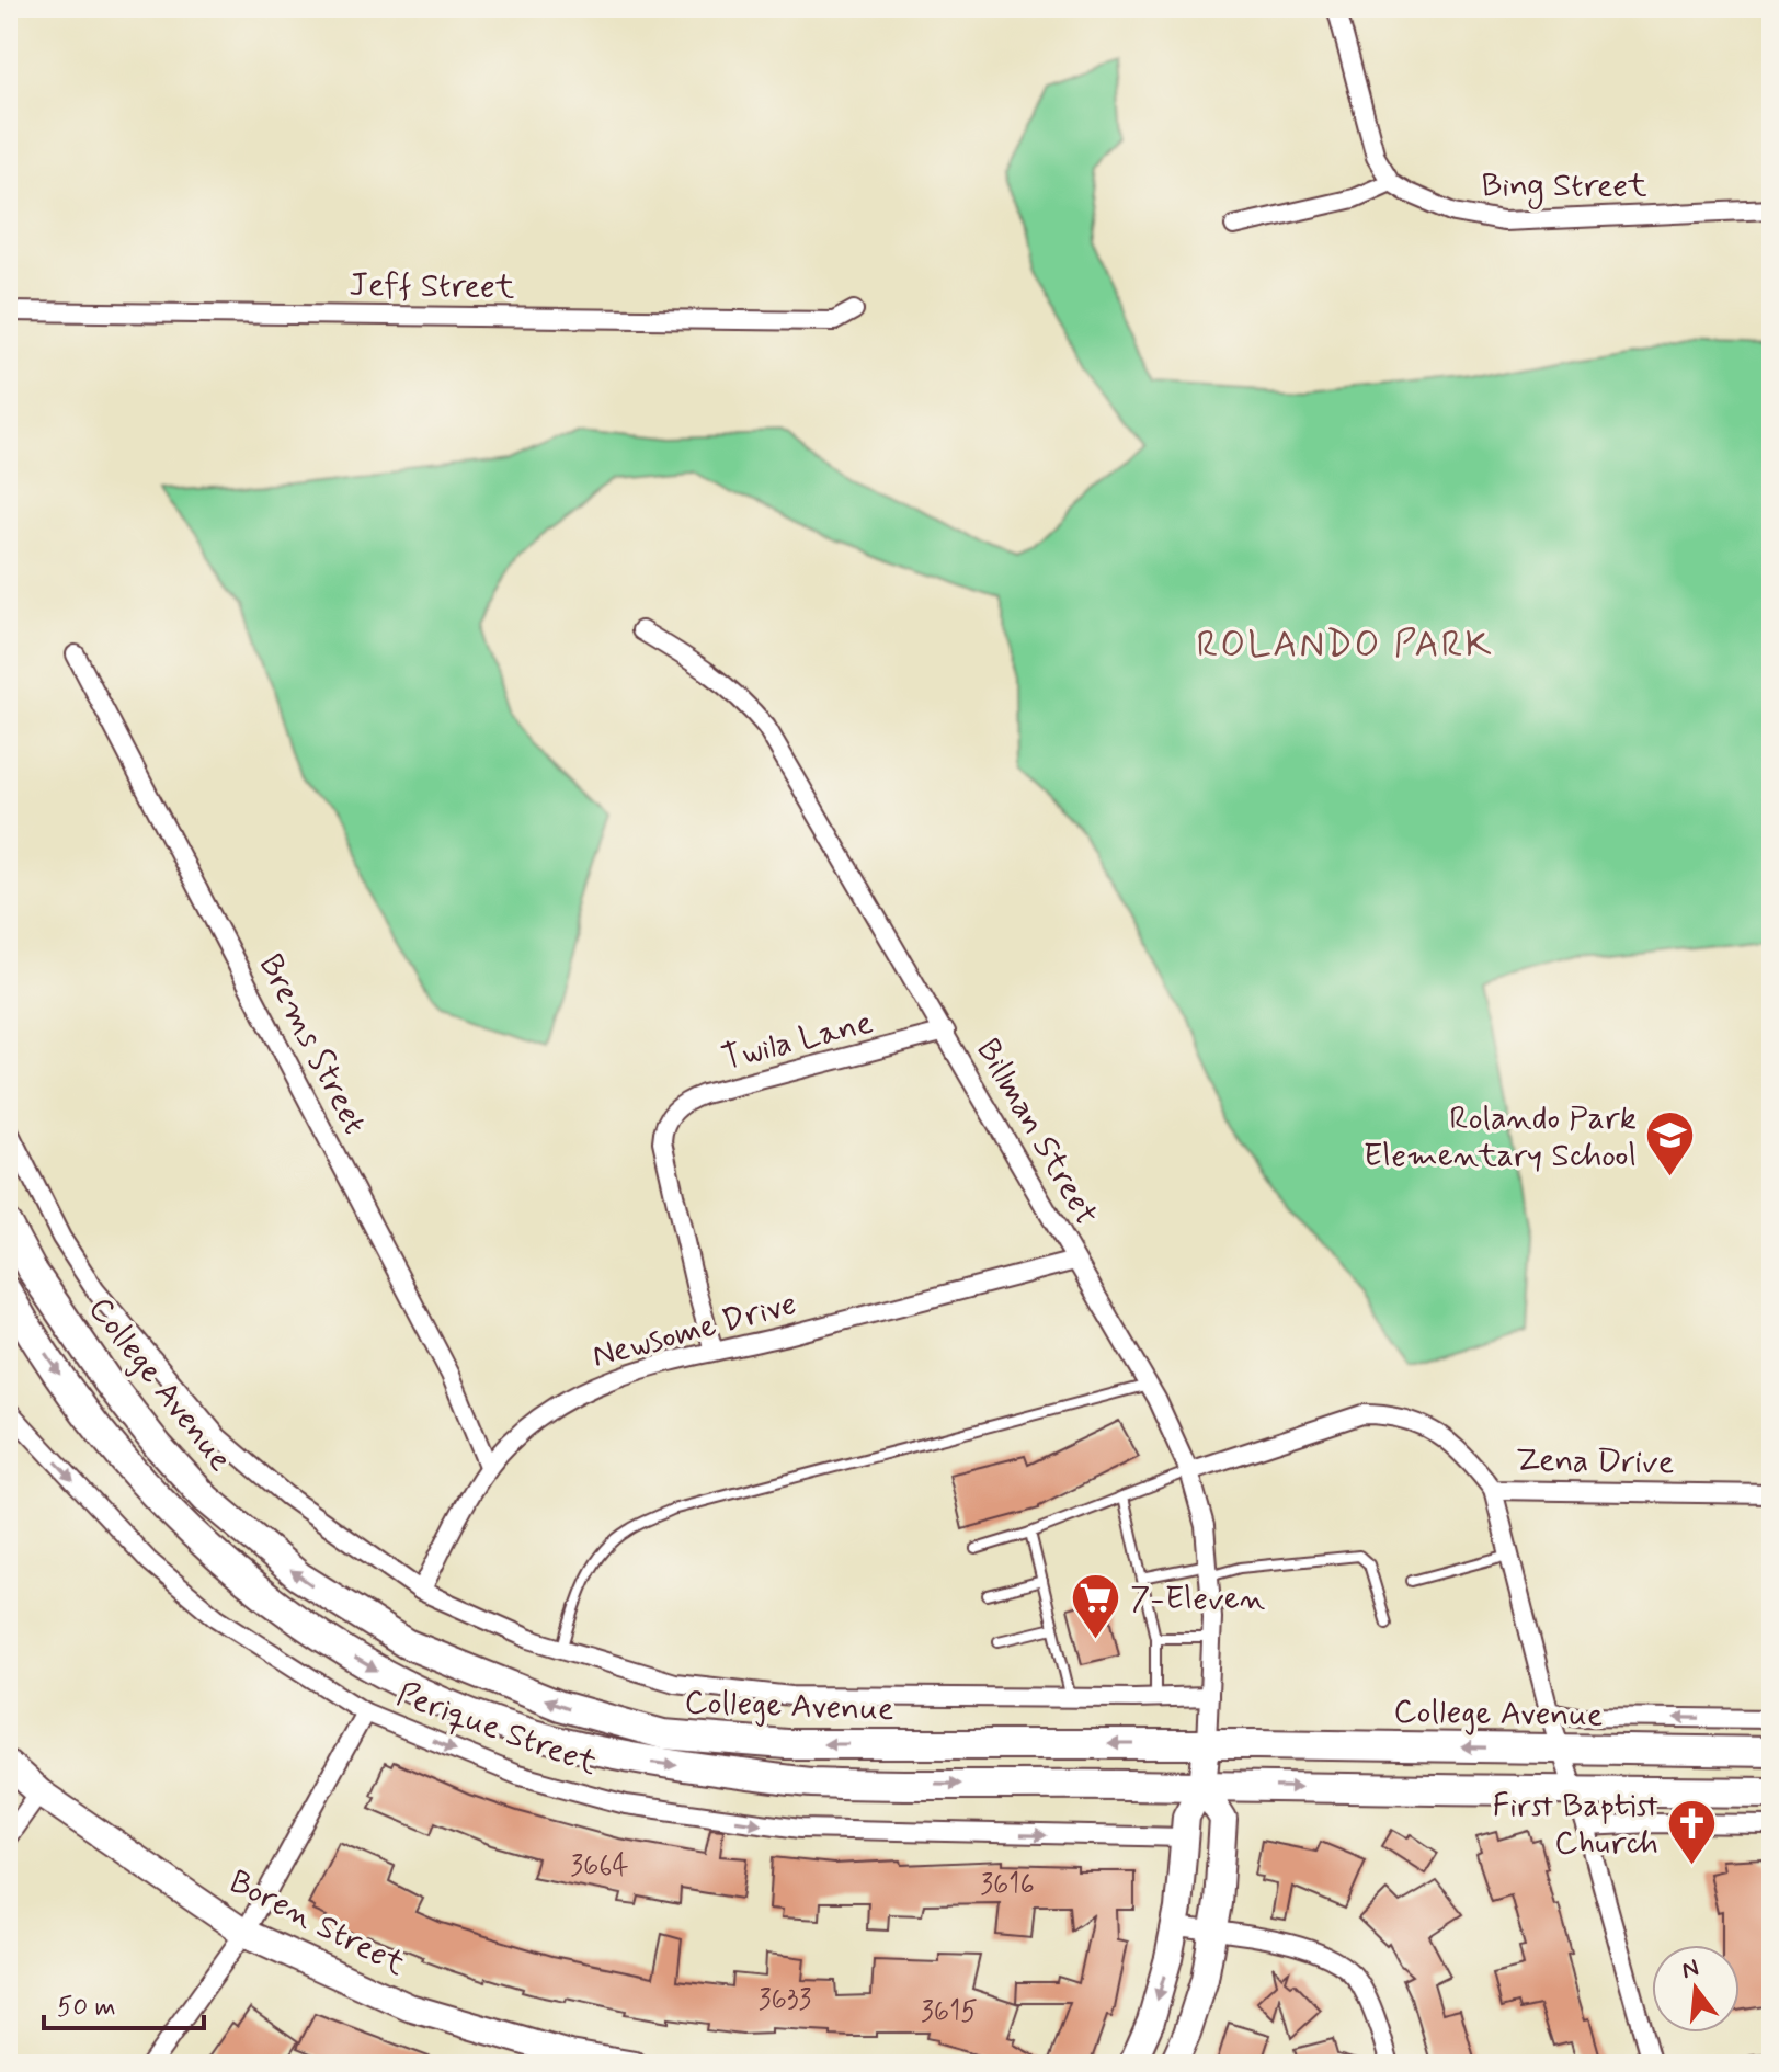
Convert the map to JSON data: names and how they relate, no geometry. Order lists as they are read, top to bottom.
{
  "streets": {
    "main road": ["College Avenue"],
    "street": [
      "Bing Street",
      "Jeff Street",
      "Twila Lane",
      "Brems Street",
      "Billman Street",
      "Newsome Drive",
      "Zena Drive",
      "Perique Street",
      "Boren Street"
    ]
  },
  "crossings": [
    ["Twila Lane", "Billman Street"],
    ["Twila Lane", "Newsome Drive"],
    ["Brems Street", "Newsome Drive"],
    ["Billman Street", "Newsome Drive"],
    ["Billman Street", "College Avenue"],
    ["Billman Street", "Zena Drive"]
  ],
  "districts": ["ROLANDO PARK"],
  "places": {
    "school or university": ["Rolando Park Elementary School"],
    "supermarket": ["7-Eleven"],
    "church": ["First Baptist Church"]
  },
  "house_numbers": [
    "3664",
    "3616",
    "3633",
    "3615"
  ],
  "scale_bar": "50 m",
  "north": "top"
}
